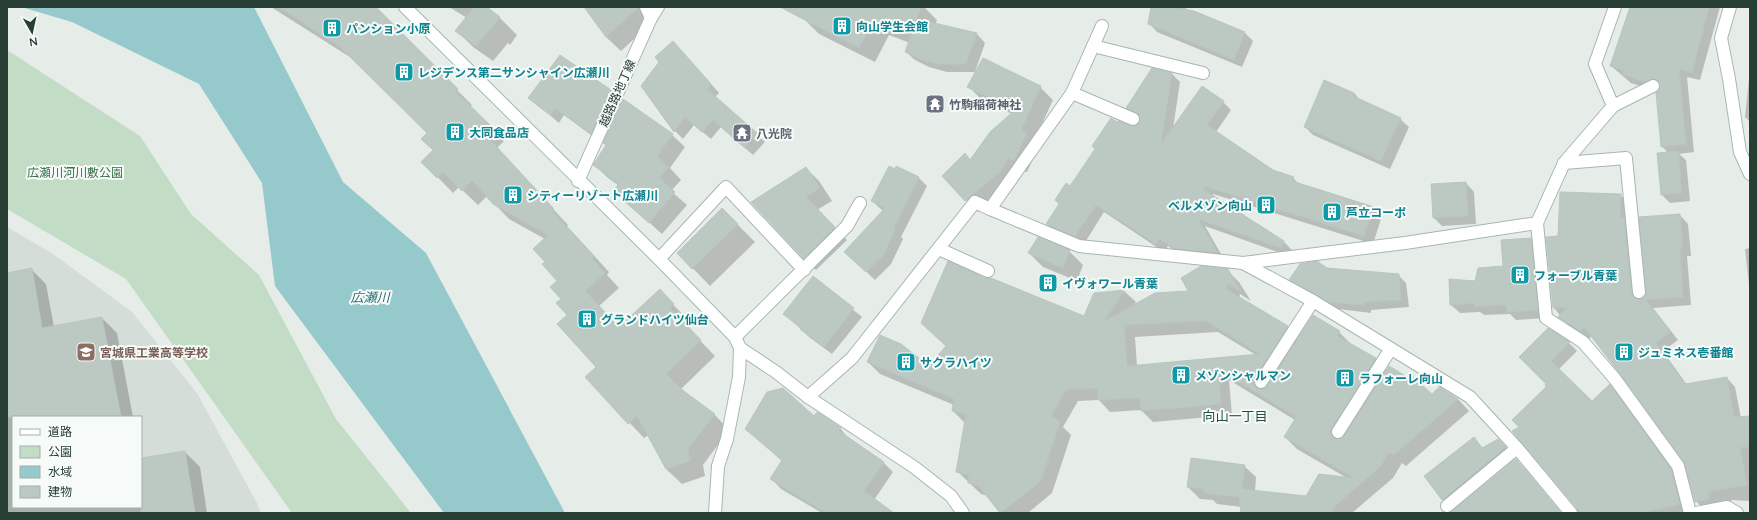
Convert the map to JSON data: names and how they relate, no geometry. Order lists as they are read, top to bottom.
{
  "streets": {
    "street": ["越路路地丁線"]
  },
  "districts": ["向山一丁目"],
  "water": ["広瀬川"],
  "parks": ["広瀬川河川敷公園"],
  "places": {
    "building": [
      "向山学生会館",
      "パンション小原",
      "レジデンス第二サンシャイン広瀬川",
      "大同食品店",
      "シティーリゾート広瀬川",
      "ベルメゾン向山",
      "芦立コーポ",
      "フォーブル青葉",
      "イヴォワール青葉",
      "グランドハイツ仙台",
      "ジュミネス壱番館",
      "サクラハイツ",
      "メゾンシャルマン",
      "ラフォーレ向山"
    ],
    "temple": ["竹駒稲荷神社", "八光院"],
    "school or university": ["宮城県工業高等学校"]
  },
  "legend": [
    "道路",
    "公園",
    "水域",
    "建物"
  ],
  "north": "bottom"
}
